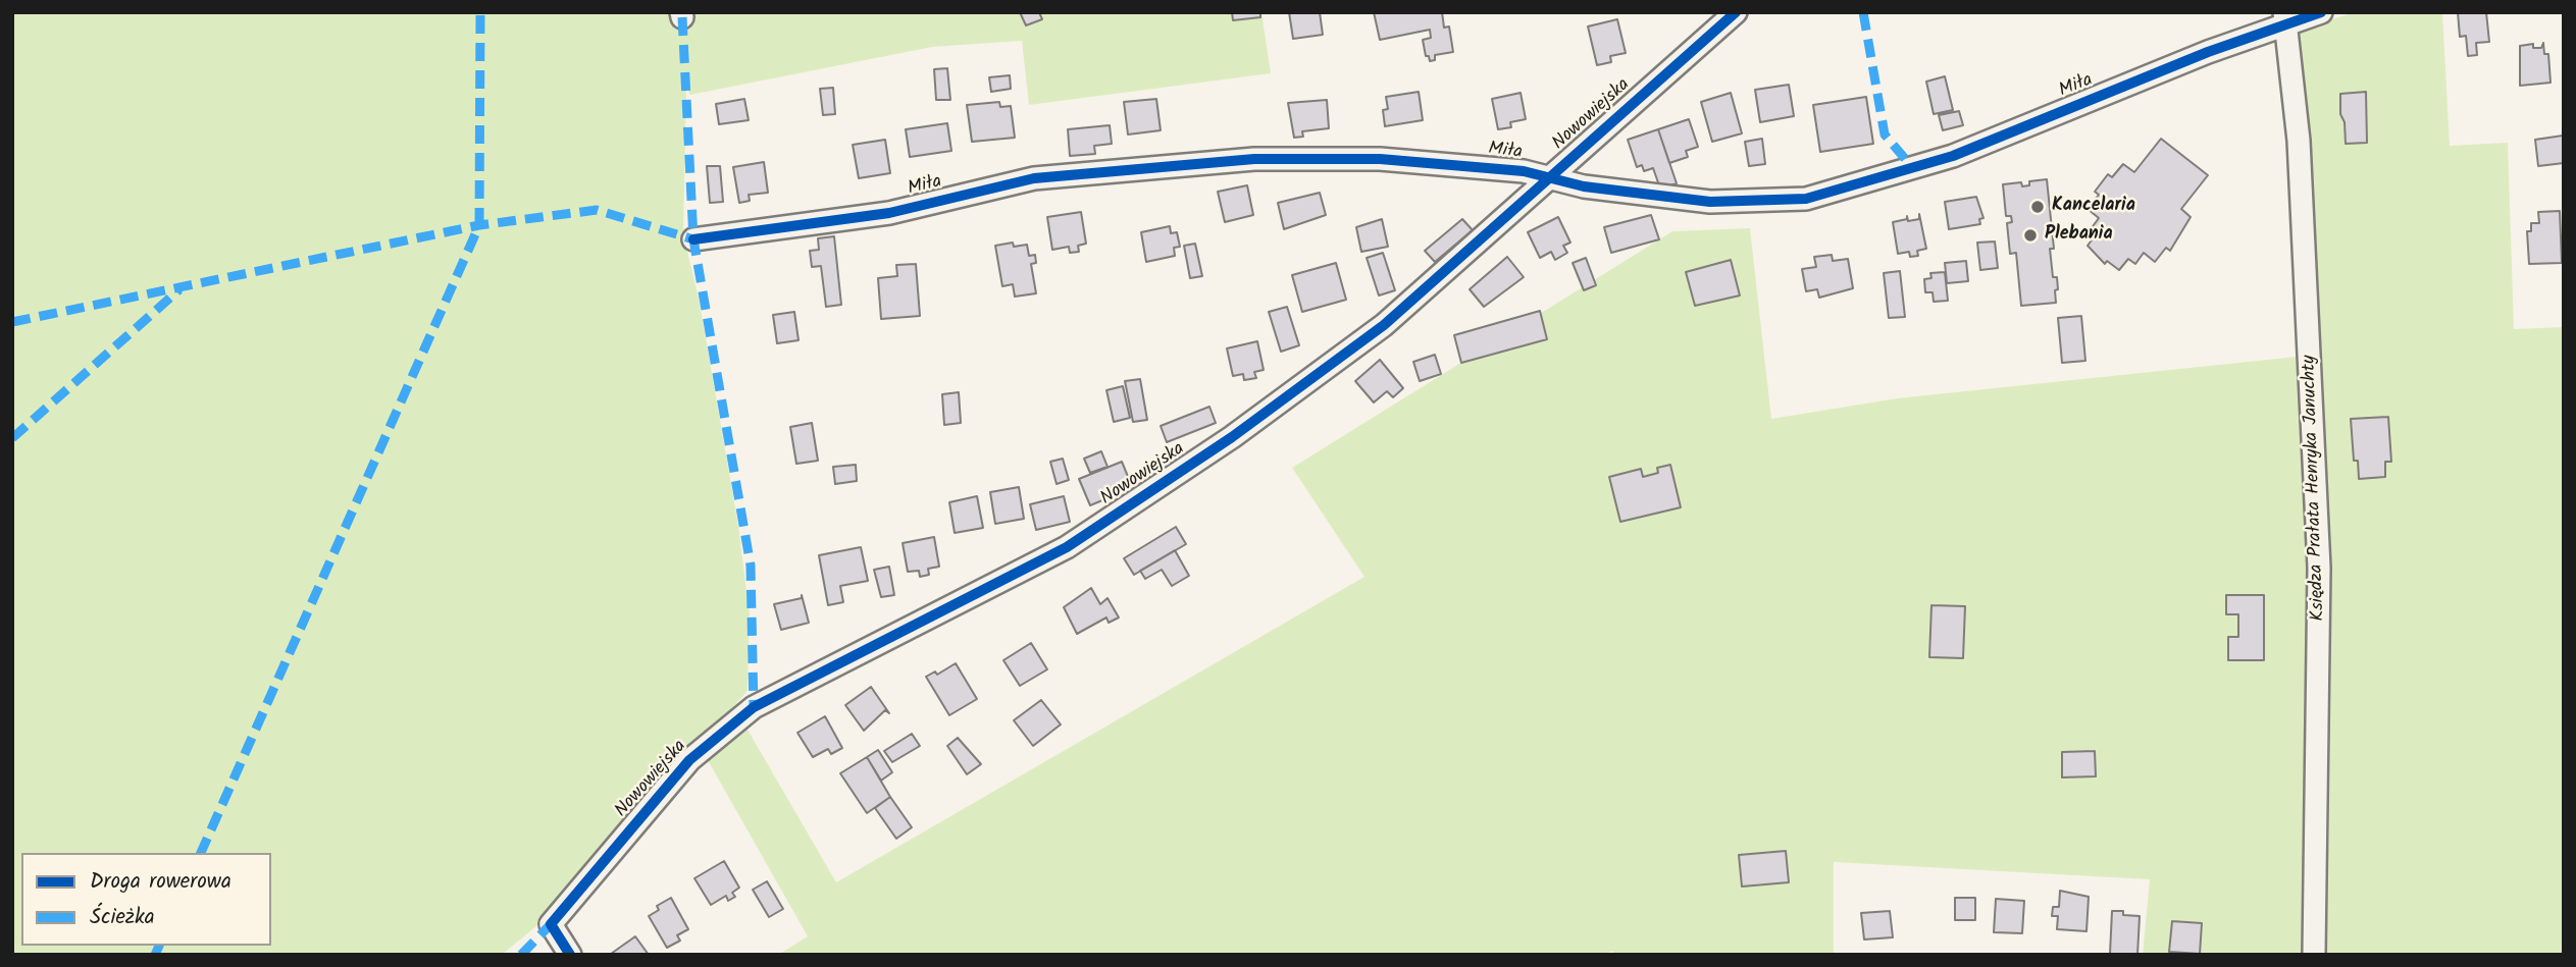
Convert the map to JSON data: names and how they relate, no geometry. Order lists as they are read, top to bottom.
{
  "streets": {
    "street": ["Miła", "Nowowiejska", "Księdza Prałata Henryka Januchty"]
  },
  "crossings": [
    ["Miła", "Nowowiejska"],
    ["Miła", "Księdza Prałata Henryka Januchty"]
  ],
  "places": ["Kancelaria", "Plebania"],
  "legend": ["Droga rowerowa", "Ścieżka"]
}
